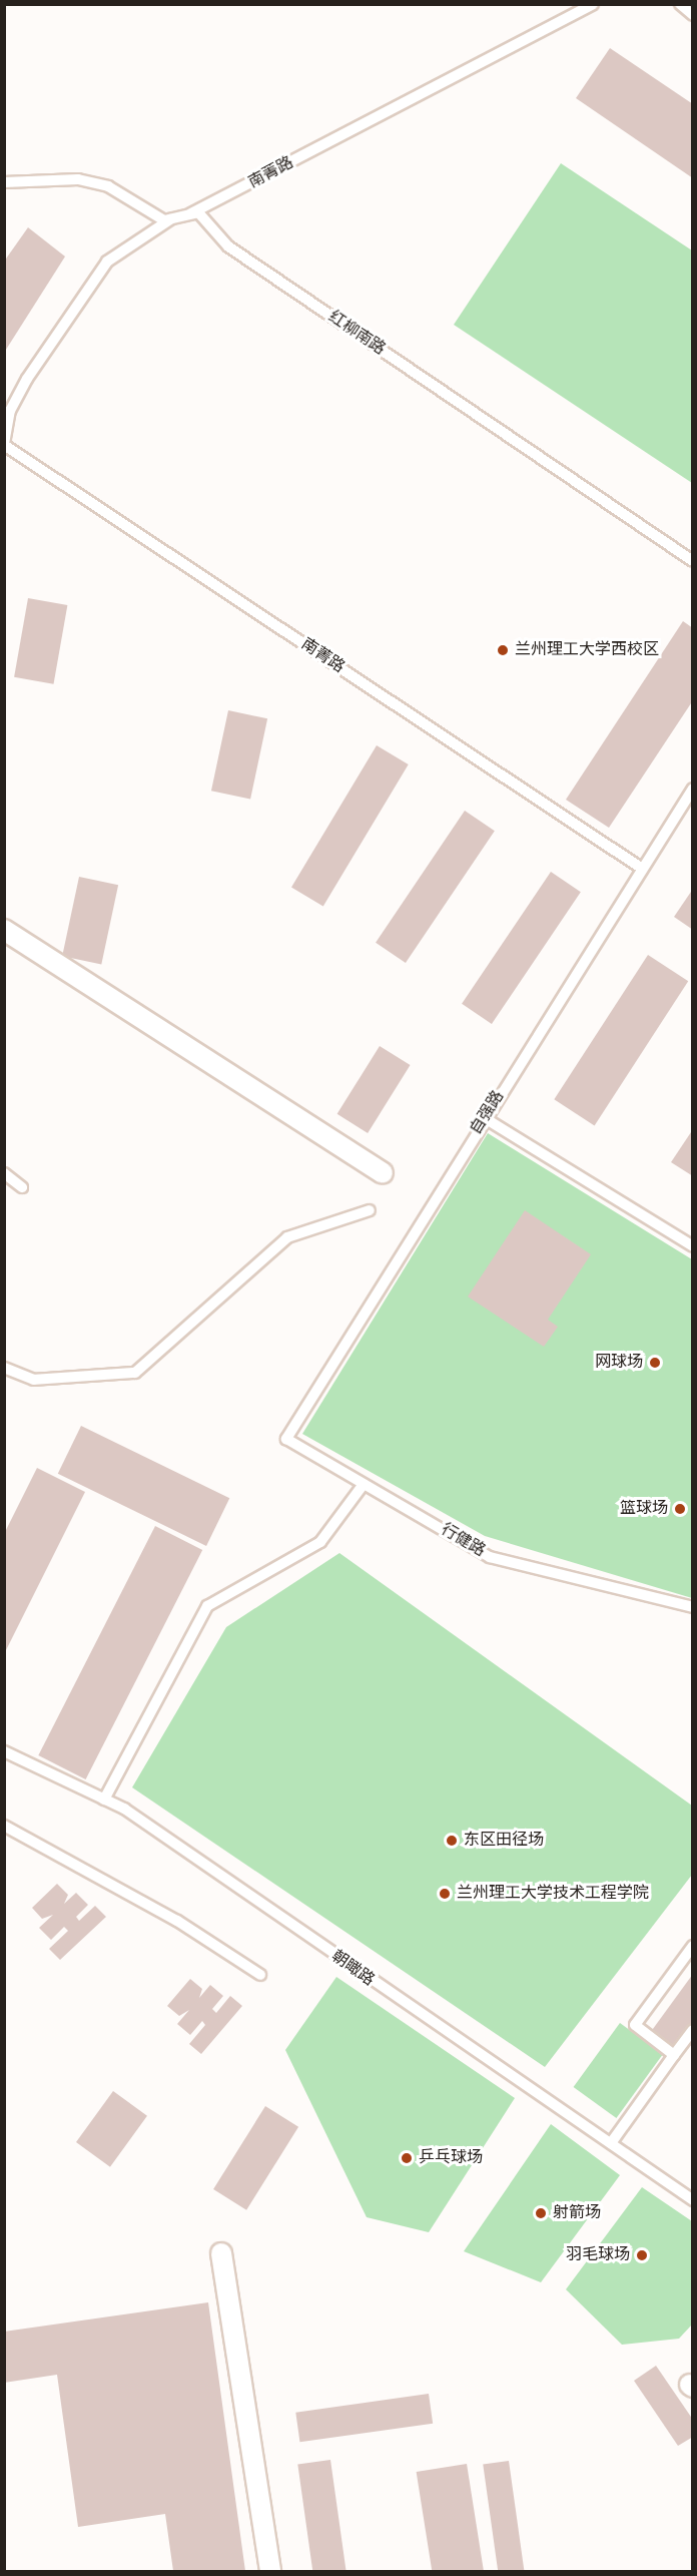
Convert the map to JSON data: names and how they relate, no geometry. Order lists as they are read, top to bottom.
{
  "streets": {
    "lane": [
      "南菁路",
      "红柳南路",
      "自强路",
      "行健路",
      "朝瞰路"
    ]
  },
  "crossings": [
    ["南菁路", "红柳南路"],
    ["南菁路", "自强路"],
    ["自强路", "行健路"]
  ],
  "places": [
    "兰州理工大学西校区",
    "网球场",
    "篮球场",
    "东区田径场",
    "兰州理工大学技术工程学院",
    "乒乓球场",
    "射箭场",
    "羽毛球场"
  ]
}
